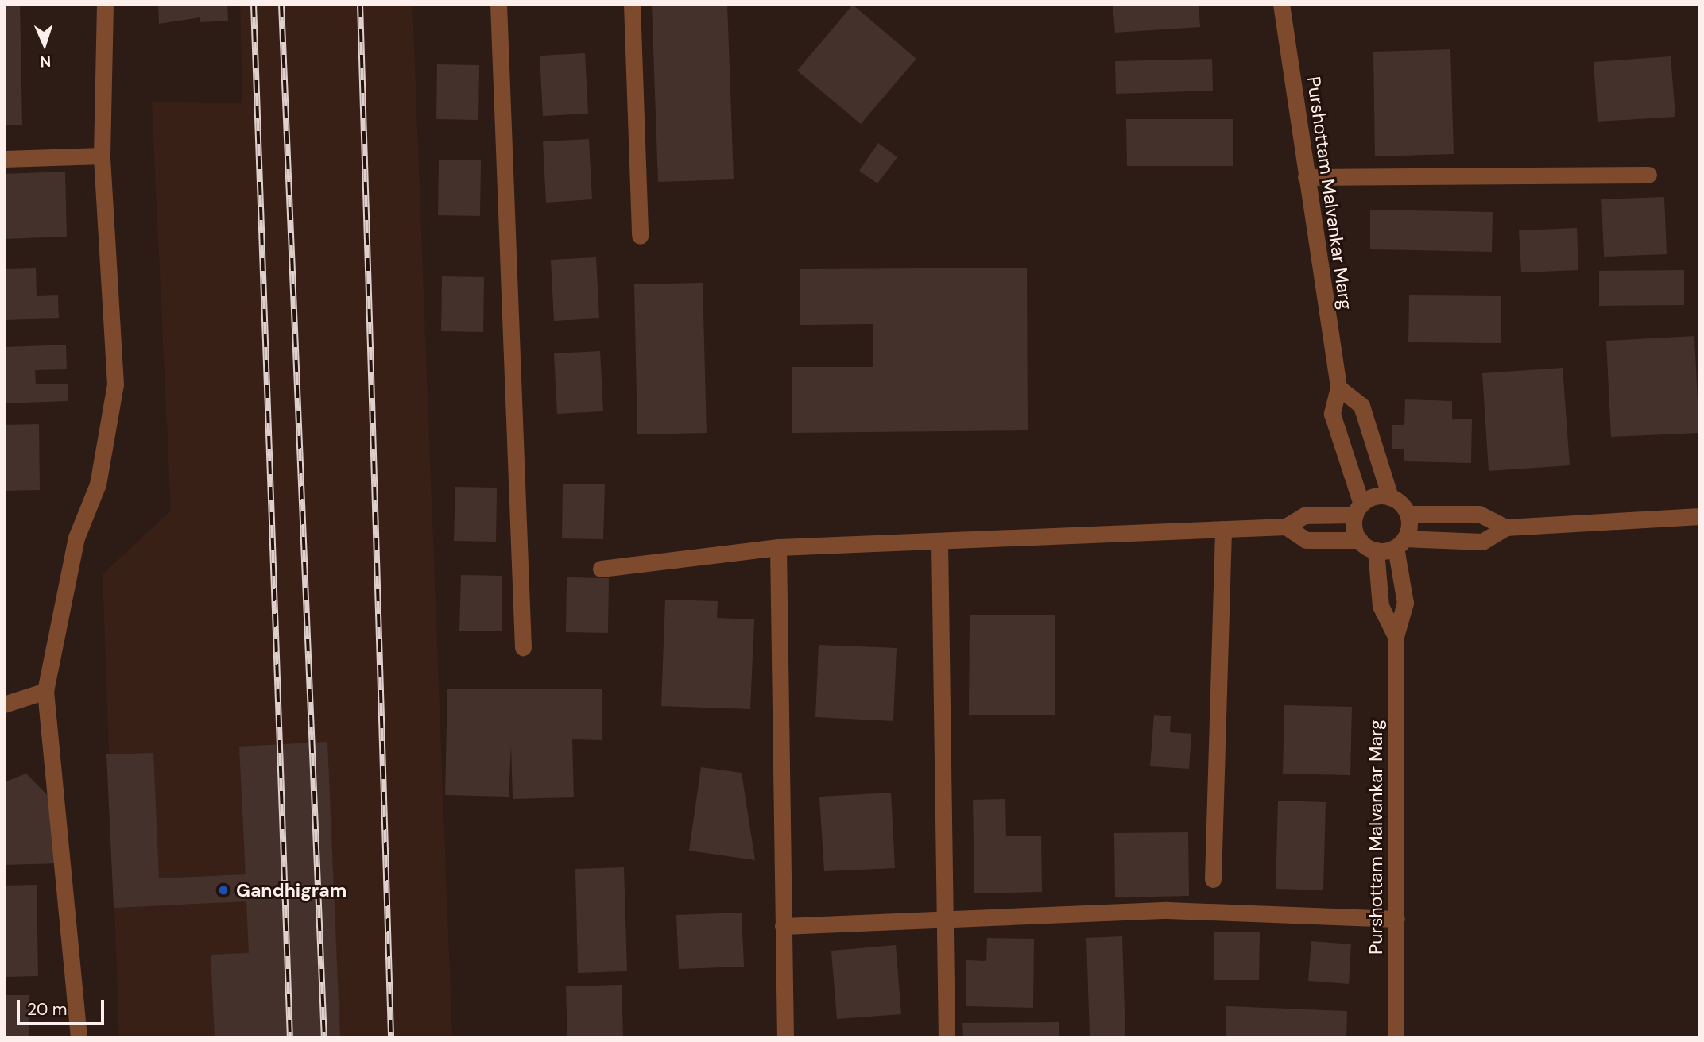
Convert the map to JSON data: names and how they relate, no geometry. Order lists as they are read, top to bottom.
{
  "streets": {
    "street": ["Purshottam Malvankar Marg"]
  },
  "places": ["Gandhigram"],
  "scale_bar": "20 m",
  "north": "bottom"
}
